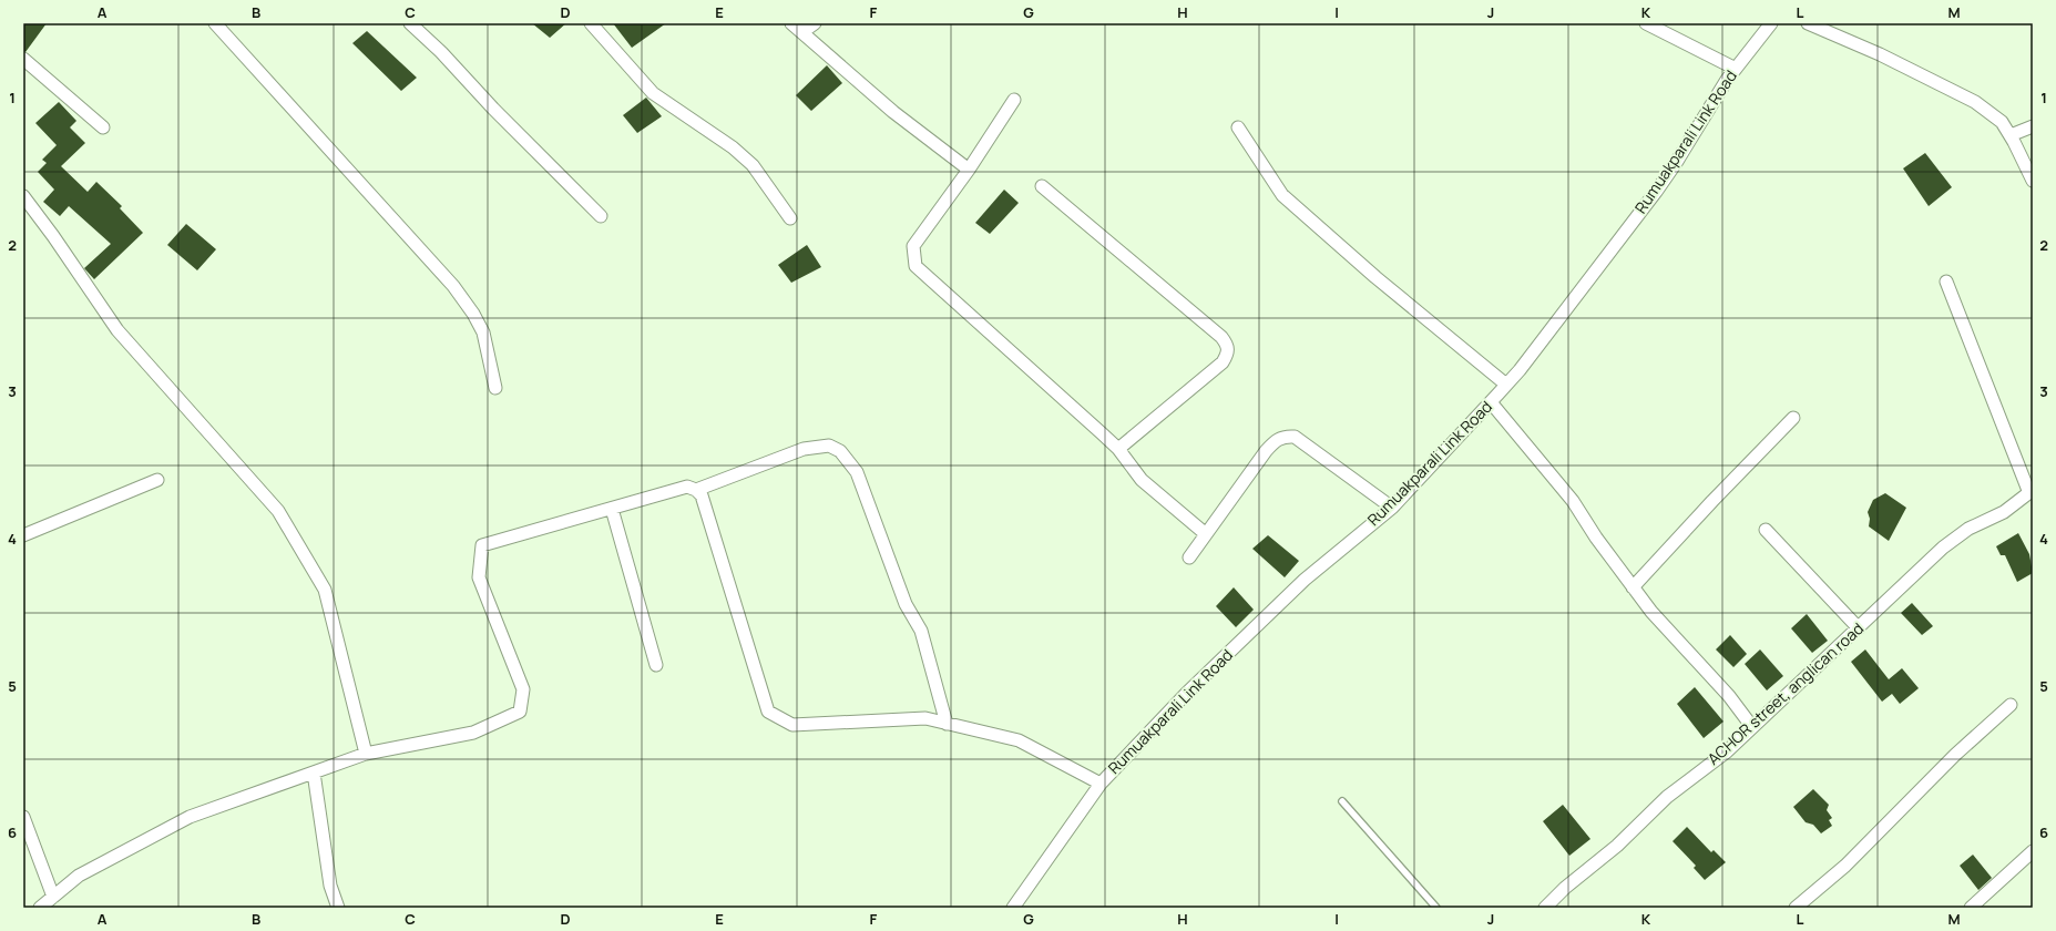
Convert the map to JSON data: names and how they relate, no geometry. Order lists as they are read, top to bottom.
{
  "streets": {
    "street": ["Rumuakparali Link Road", "ACHOR street, anglican road"]
  },
  "grid": {
    "columns": [
      "A",
      "B",
      "C",
      "D",
      "E",
      "F",
      "G",
      "H",
      "I",
      "J",
      "K",
      "L",
      "M"
    ],
    "rows": [
      "1",
      "2",
      "3",
      "4",
      "5",
      "6"
    ]
  }
}
